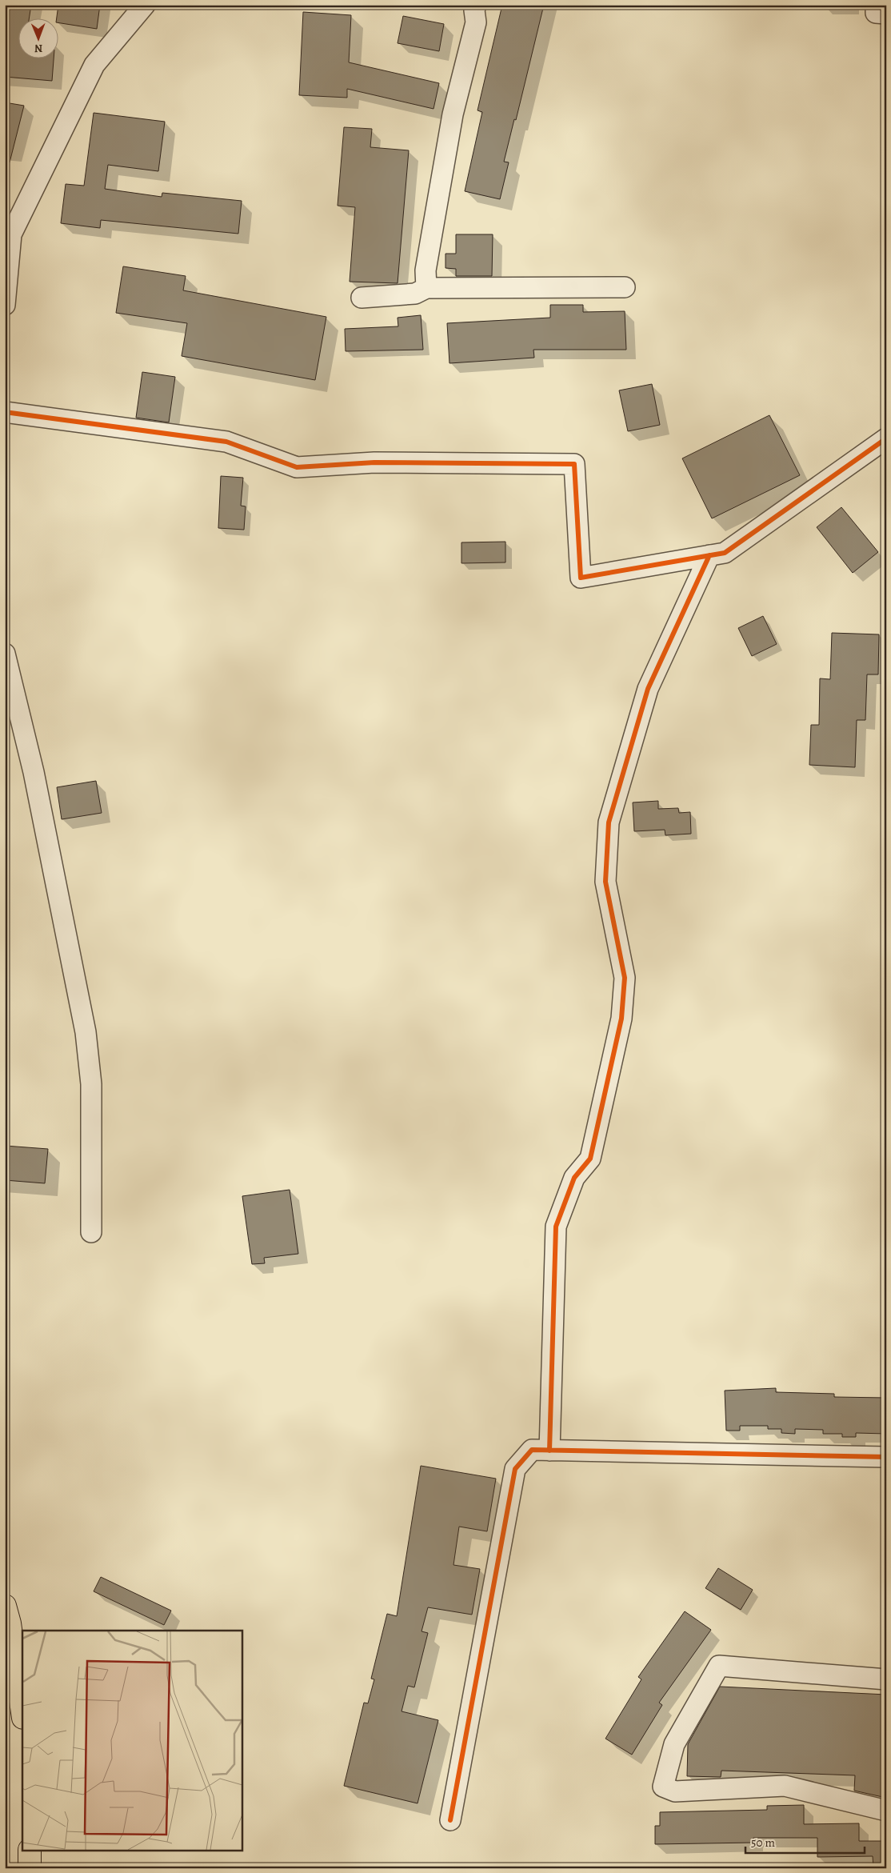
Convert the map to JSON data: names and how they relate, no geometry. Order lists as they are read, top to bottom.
{
  "scale_bar": "50 m",
  "north": "bottom"
}
